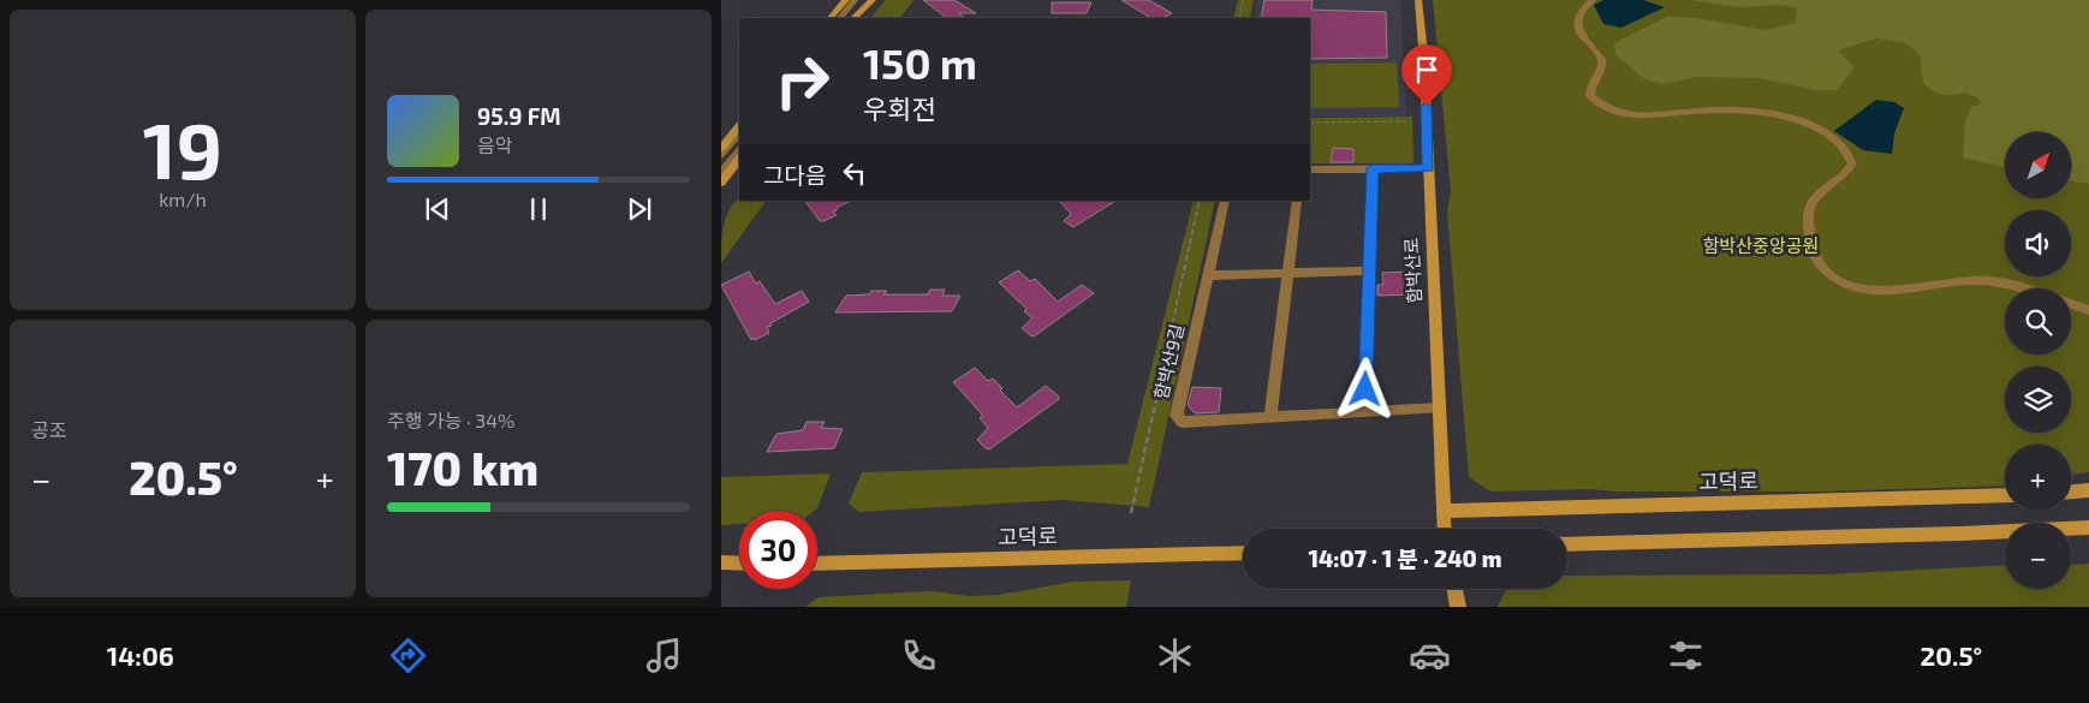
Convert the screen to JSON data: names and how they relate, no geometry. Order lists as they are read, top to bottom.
{
  "streets": {
    "street": ["함박산로", "함박산9길", "고덕로"]
  },
  "crossings": [
    ["함박산로", "함박산9길"],
    ["함박산로", "고덕로"]
  ],
  "parks": ["함박산중앙공원"],
  "north": "top right",
  "page": {
    "tile": [
      ["19", "km/h"],
      "공조",
      ["주행 가능 · 34%", "170 km"]
    ],
    "turn": ["150 m", "우회전"],
    "song": ["95.9 FM", "음악"],
    "map_buttons": ["+", "−"],
    "then": "그다음",
    "heat": ["−", "20.5°", "+"],
    "limit": "30",
    "trip": "14:07 · 1 분 · 240 m",
    "tabs": ["14:06", "20.5°"]
  }
}
